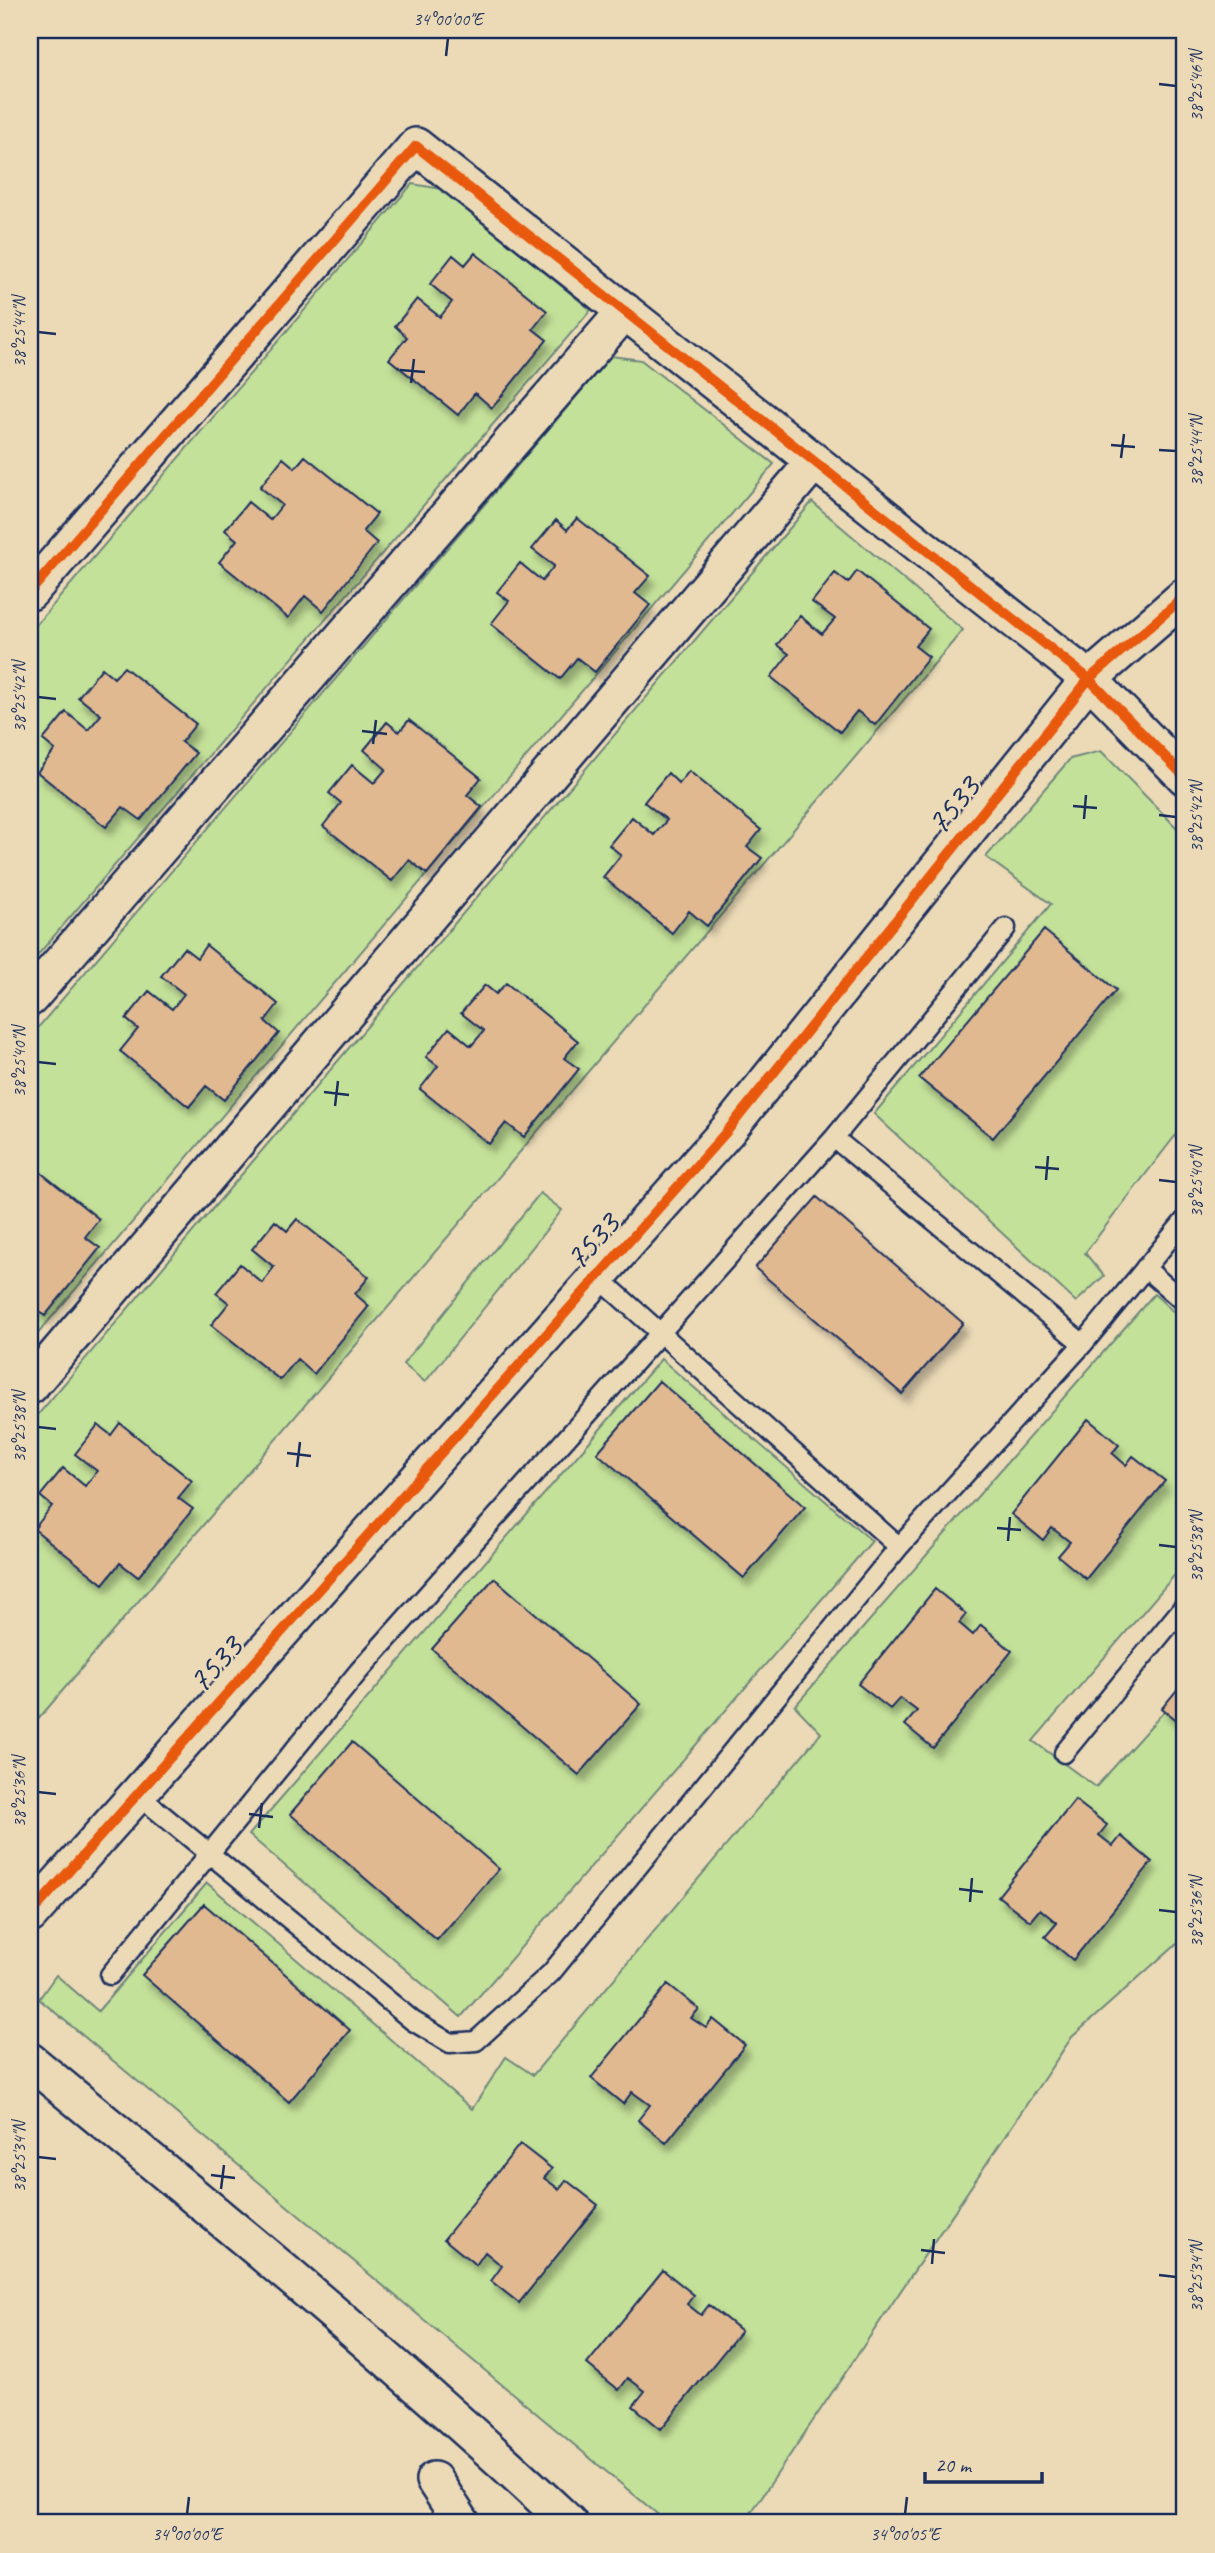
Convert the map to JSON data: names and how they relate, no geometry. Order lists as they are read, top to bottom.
{
  "streets": {
    "street": ["7533"]
  },
  "scale_bar": "20 m",
  "coordinates": [
    "34°00'00\"E",
    "38°25'46\"N",
    "38°25'44\"N",
    "38°25'42\"N",
    "38°25'40\"N",
    "38°25'38\"N",
    "38°25'36\"N",
    "38°25'34\"N",
    "34°00'05\"E"
  ]
}
